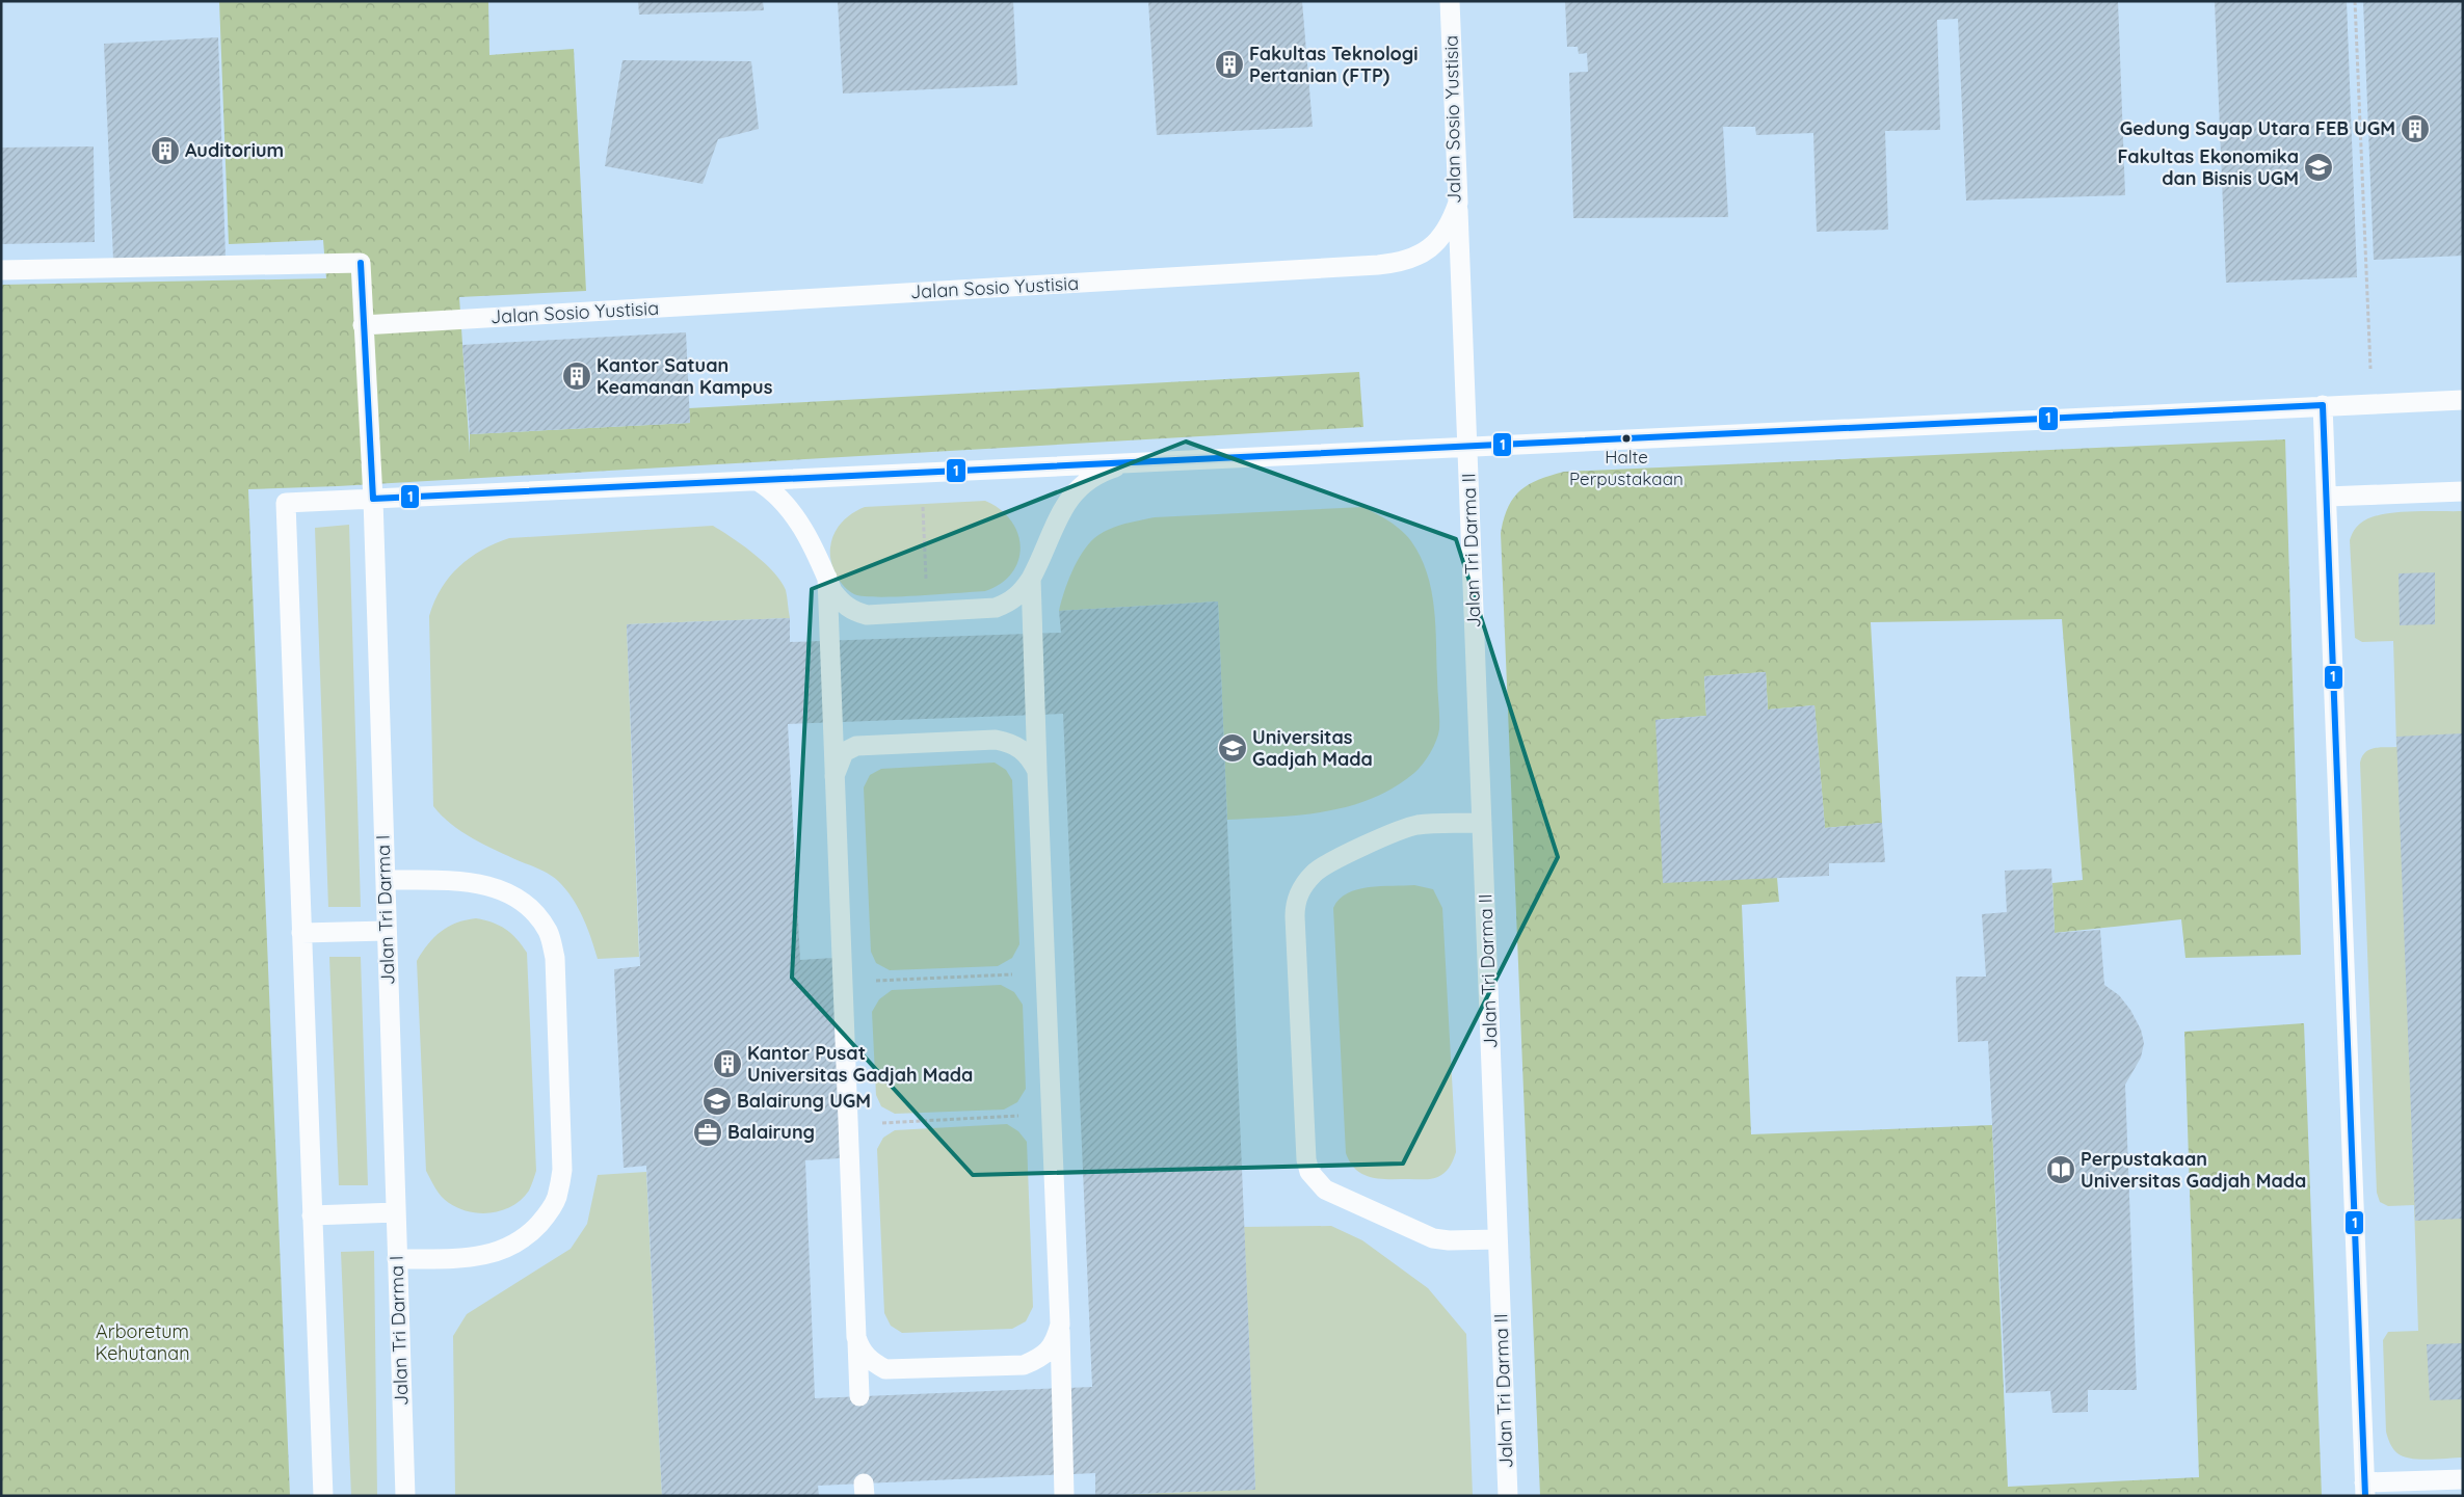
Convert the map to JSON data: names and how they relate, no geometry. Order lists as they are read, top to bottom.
{
  "streets": {
    "lane": ["Jalan Sosio Yustisia", "Jalan Tri Darma II", "Jalan Tri Darma I"]
  },
  "crossings": [
    ["Jalan Sosio Yustisia", "Jalan Tri Darma II"],
    ["Jalan Sosio Yustisia", "Jalan Tri Darma I"]
  ],
  "parks": ["Arboretum Kehutanan"],
  "places": {
    "building": [
      "Fakultas Teknologi Pertanian (FTP)",
      "Gedung Sayap Utara FEB UGM",
      "Auditorium",
      "Kantor Satuan Keamanan Kampus",
      "Kantor Pusat Universitas Gadjah Mada"
    ],
    "school or university": ["Fakultas Ekonomika dan Bisnis UGM", "Universitas Gadjah Mada", "Balairung UGM"],
    "other": ["Halte Perpustakaan"],
    "office": ["Balairung"],
    "library": ["Perpustakaan Universitas Gadjah Mada"]
  },
  "lines": ["transit line 1"]
}
